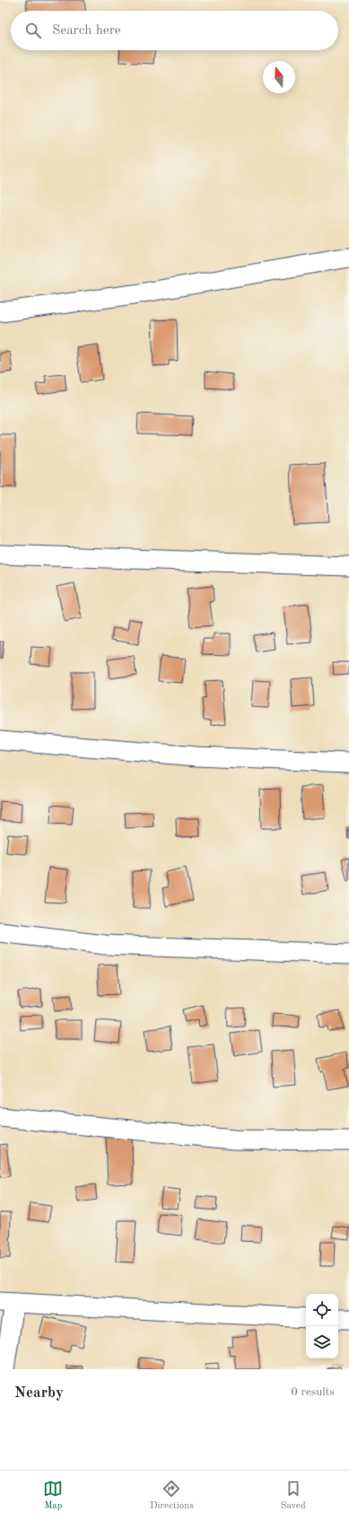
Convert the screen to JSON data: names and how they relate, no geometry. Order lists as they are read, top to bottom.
{
  "north": "top",
  "page": {
    "search": "Search here",
    "heading": ["Nearby", "0 results"],
    "nav": ["Map", "Directions", "Saved"]
  }
}
